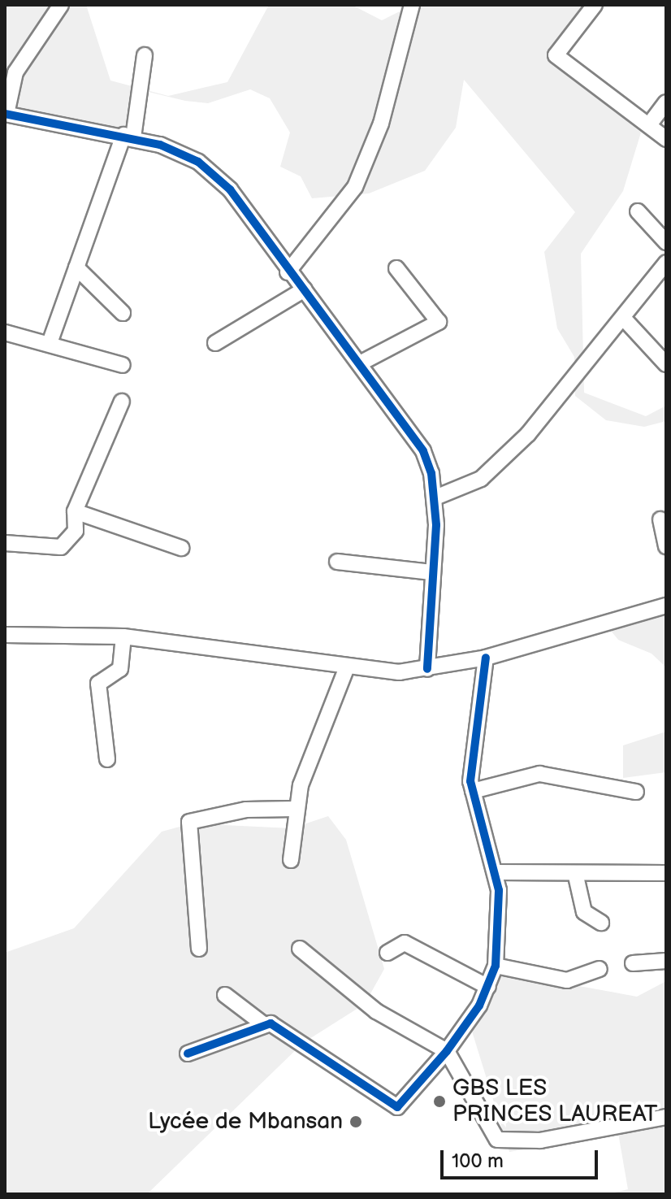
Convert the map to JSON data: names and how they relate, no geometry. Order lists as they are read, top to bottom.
{
  "places": ["GBS LES PRINCES LAUREAT", "Lycée de Mbansan"],
  "scale_bar": "100 m"
}
